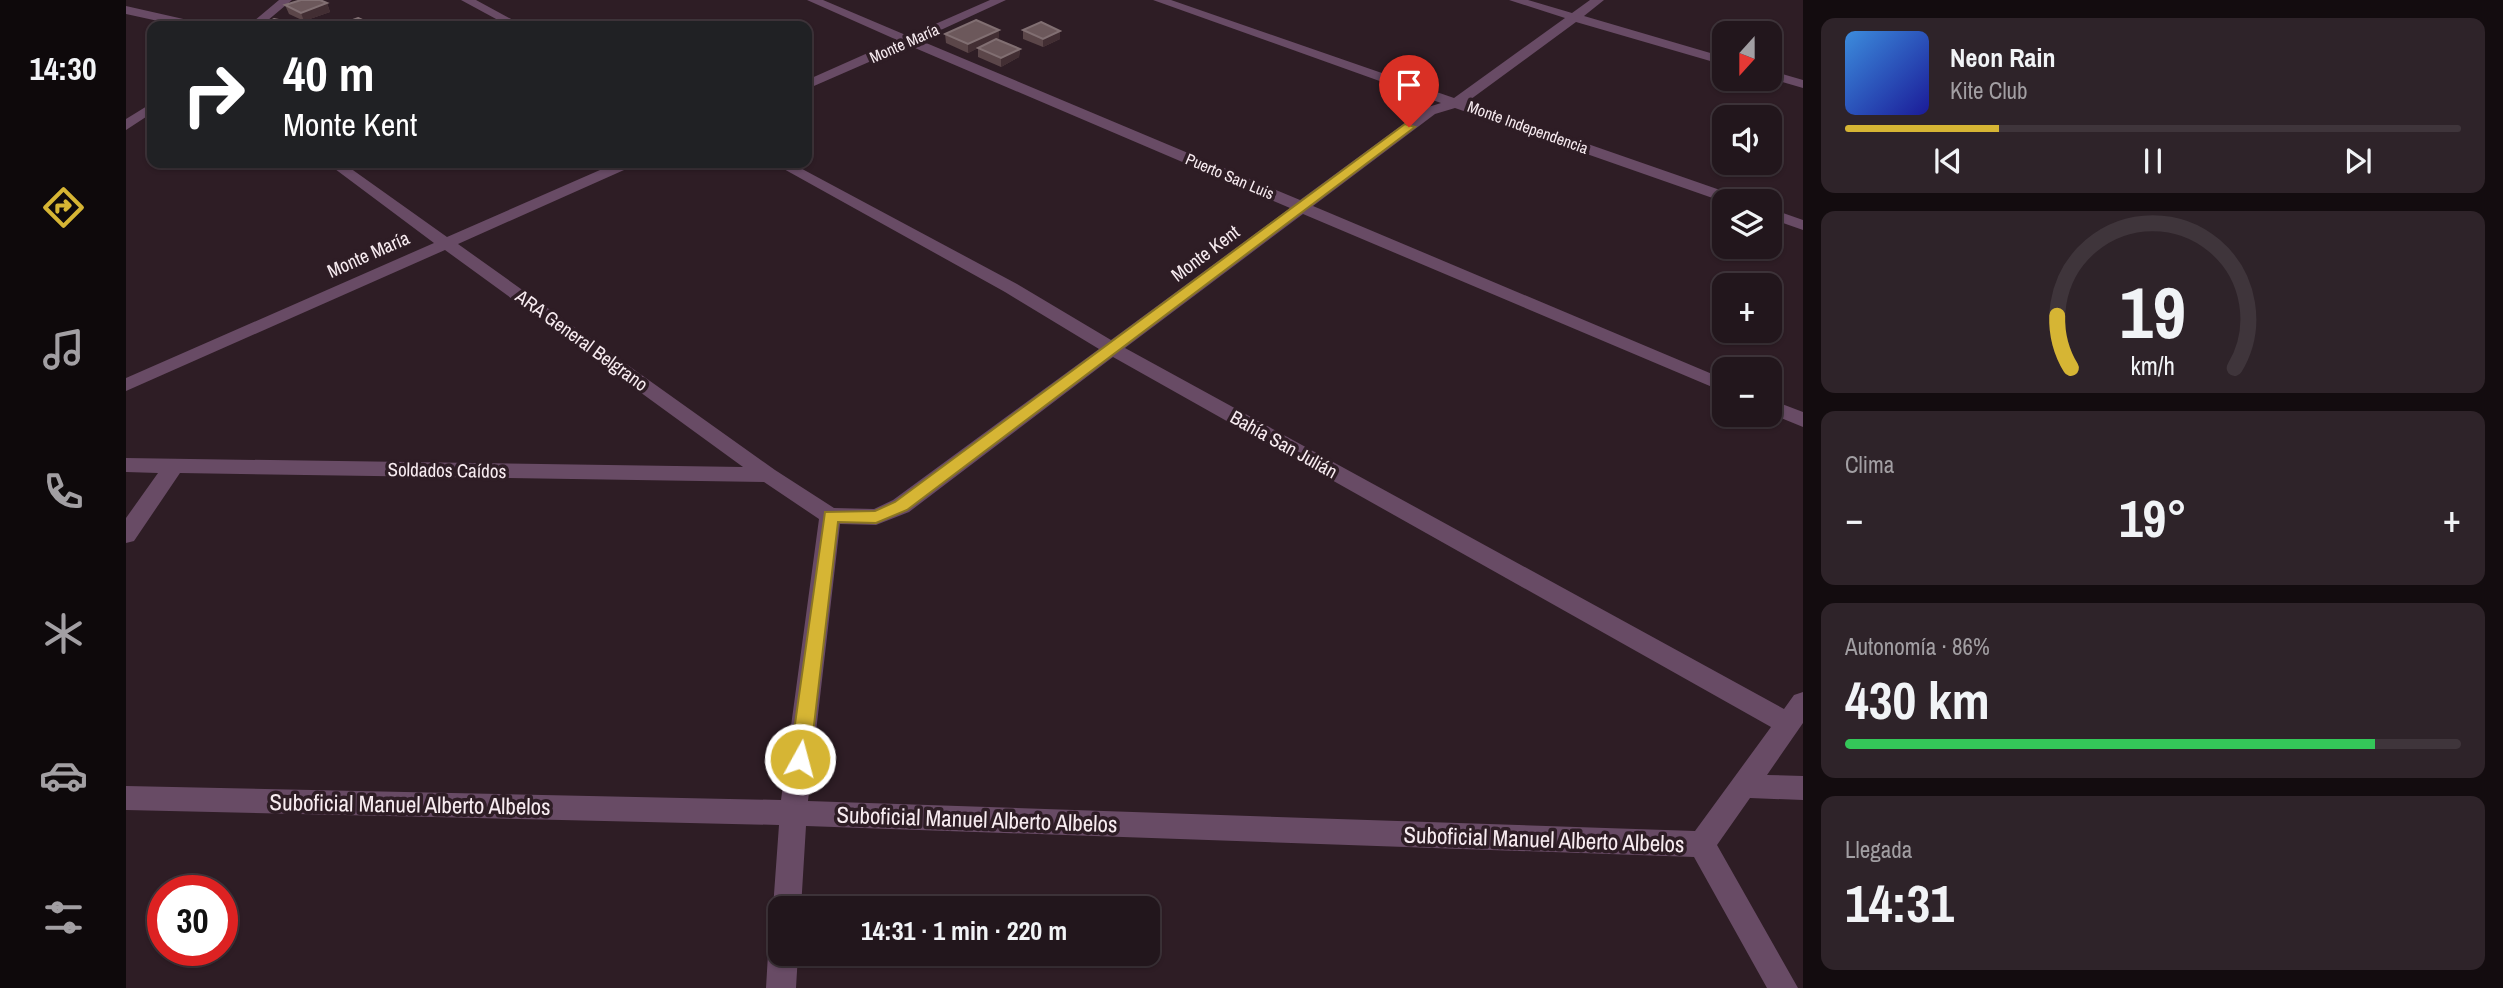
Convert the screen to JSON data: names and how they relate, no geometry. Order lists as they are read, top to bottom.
{
  "streets": {
    "street": [
      "Monte María",
      "Monte Independencia",
      "Puerto San Luis",
      "Monte Kent",
      "ARA General Belgrano",
      "Bahía San Julián",
      "Soldados Caídos",
      "Suboficial Manuel Alberto Albelos"
    ]
  },
  "crossings": [
    ["Monte María", "Puerto San Luis"],
    ["Monte María", "ARA General Belgrano"],
    ["Monte Independencia", "Monte Kent"],
    ["Puerto San Luis", "Monte Kent"],
    ["Monte Kent", "ARA General Belgrano"],
    ["Monte Kent", "Bahía San Julián"],
    ["ARA General Belgrano", "Soldados Caídos"]
  ],
  "north": "bottom",
  "page": {
    "tabs": "14:30",
    "map_buttons": ["+", "−"],
    "turn": ["40 m", "Monte Kent"],
    "song": ["Neon Rain", "Kite Club"],
    "tile": [
      "Clima",
      ["Autonomía · 86%", "430 km"],
      ["Llegada", "14:31"]
    ],
    "heat": ["−", "19°", "+"],
    "limit": "30",
    "trip": "14:31 · 1 min · 220 m",
    "gauge": ["19", "km/h"]
  }
}
